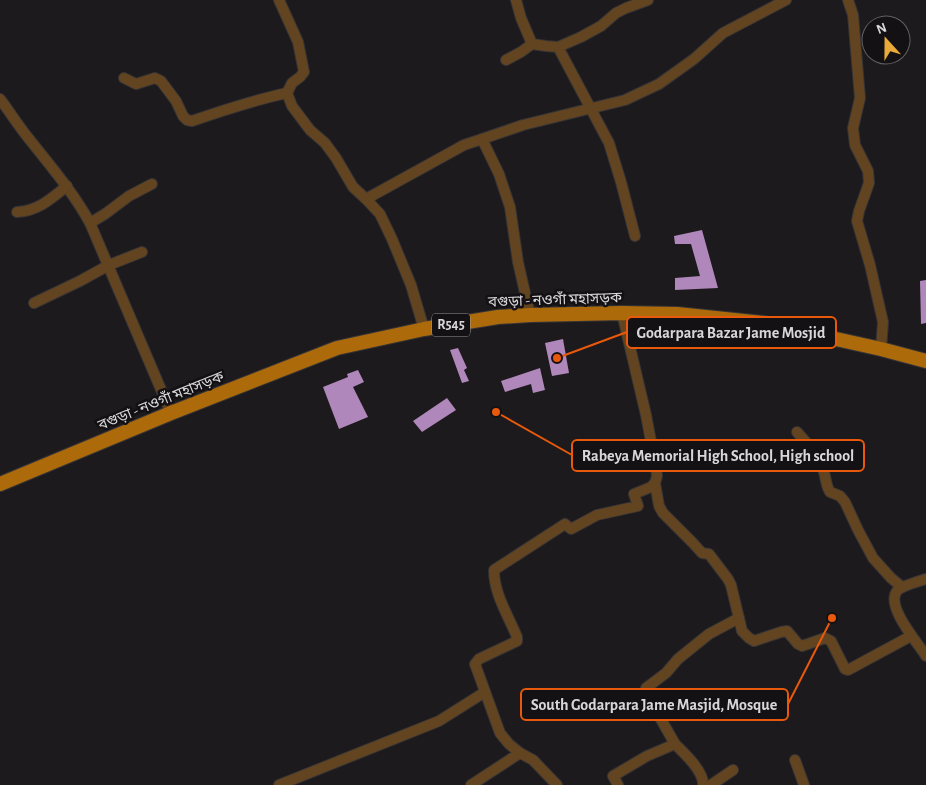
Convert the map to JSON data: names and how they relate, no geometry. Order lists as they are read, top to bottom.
{
  "streets": {
    "main road": ["বগুড়া - নওগাঁ মহাসড়ক", "R545"]
  },
  "places": ["Godarpara Bazar Jame Mosjid", "Rabeya Memorial High School, High school", "South Godarpara Jame Masjid, Mosque"],
  "north": "top"
}
